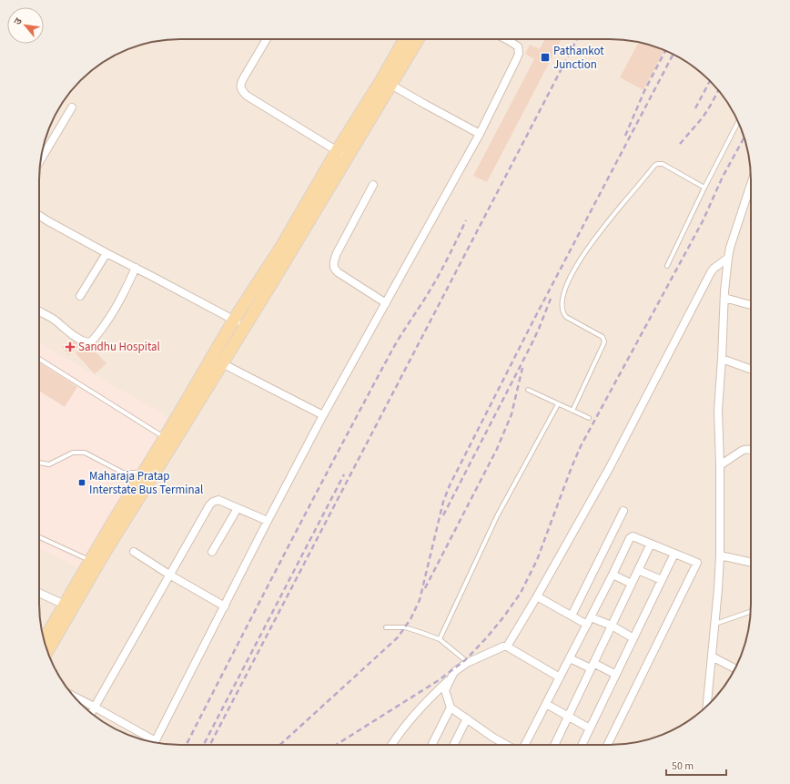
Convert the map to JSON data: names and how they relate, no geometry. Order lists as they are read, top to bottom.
{
  "places": {
    "transit": ["Pathankot Junction", "Maharaja Pratap Interstate Bus Terminal"],
    "health": ["Sandhu Hospital"]
  },
  "scale_bar": "50 m",
  "north": "top left"
}
